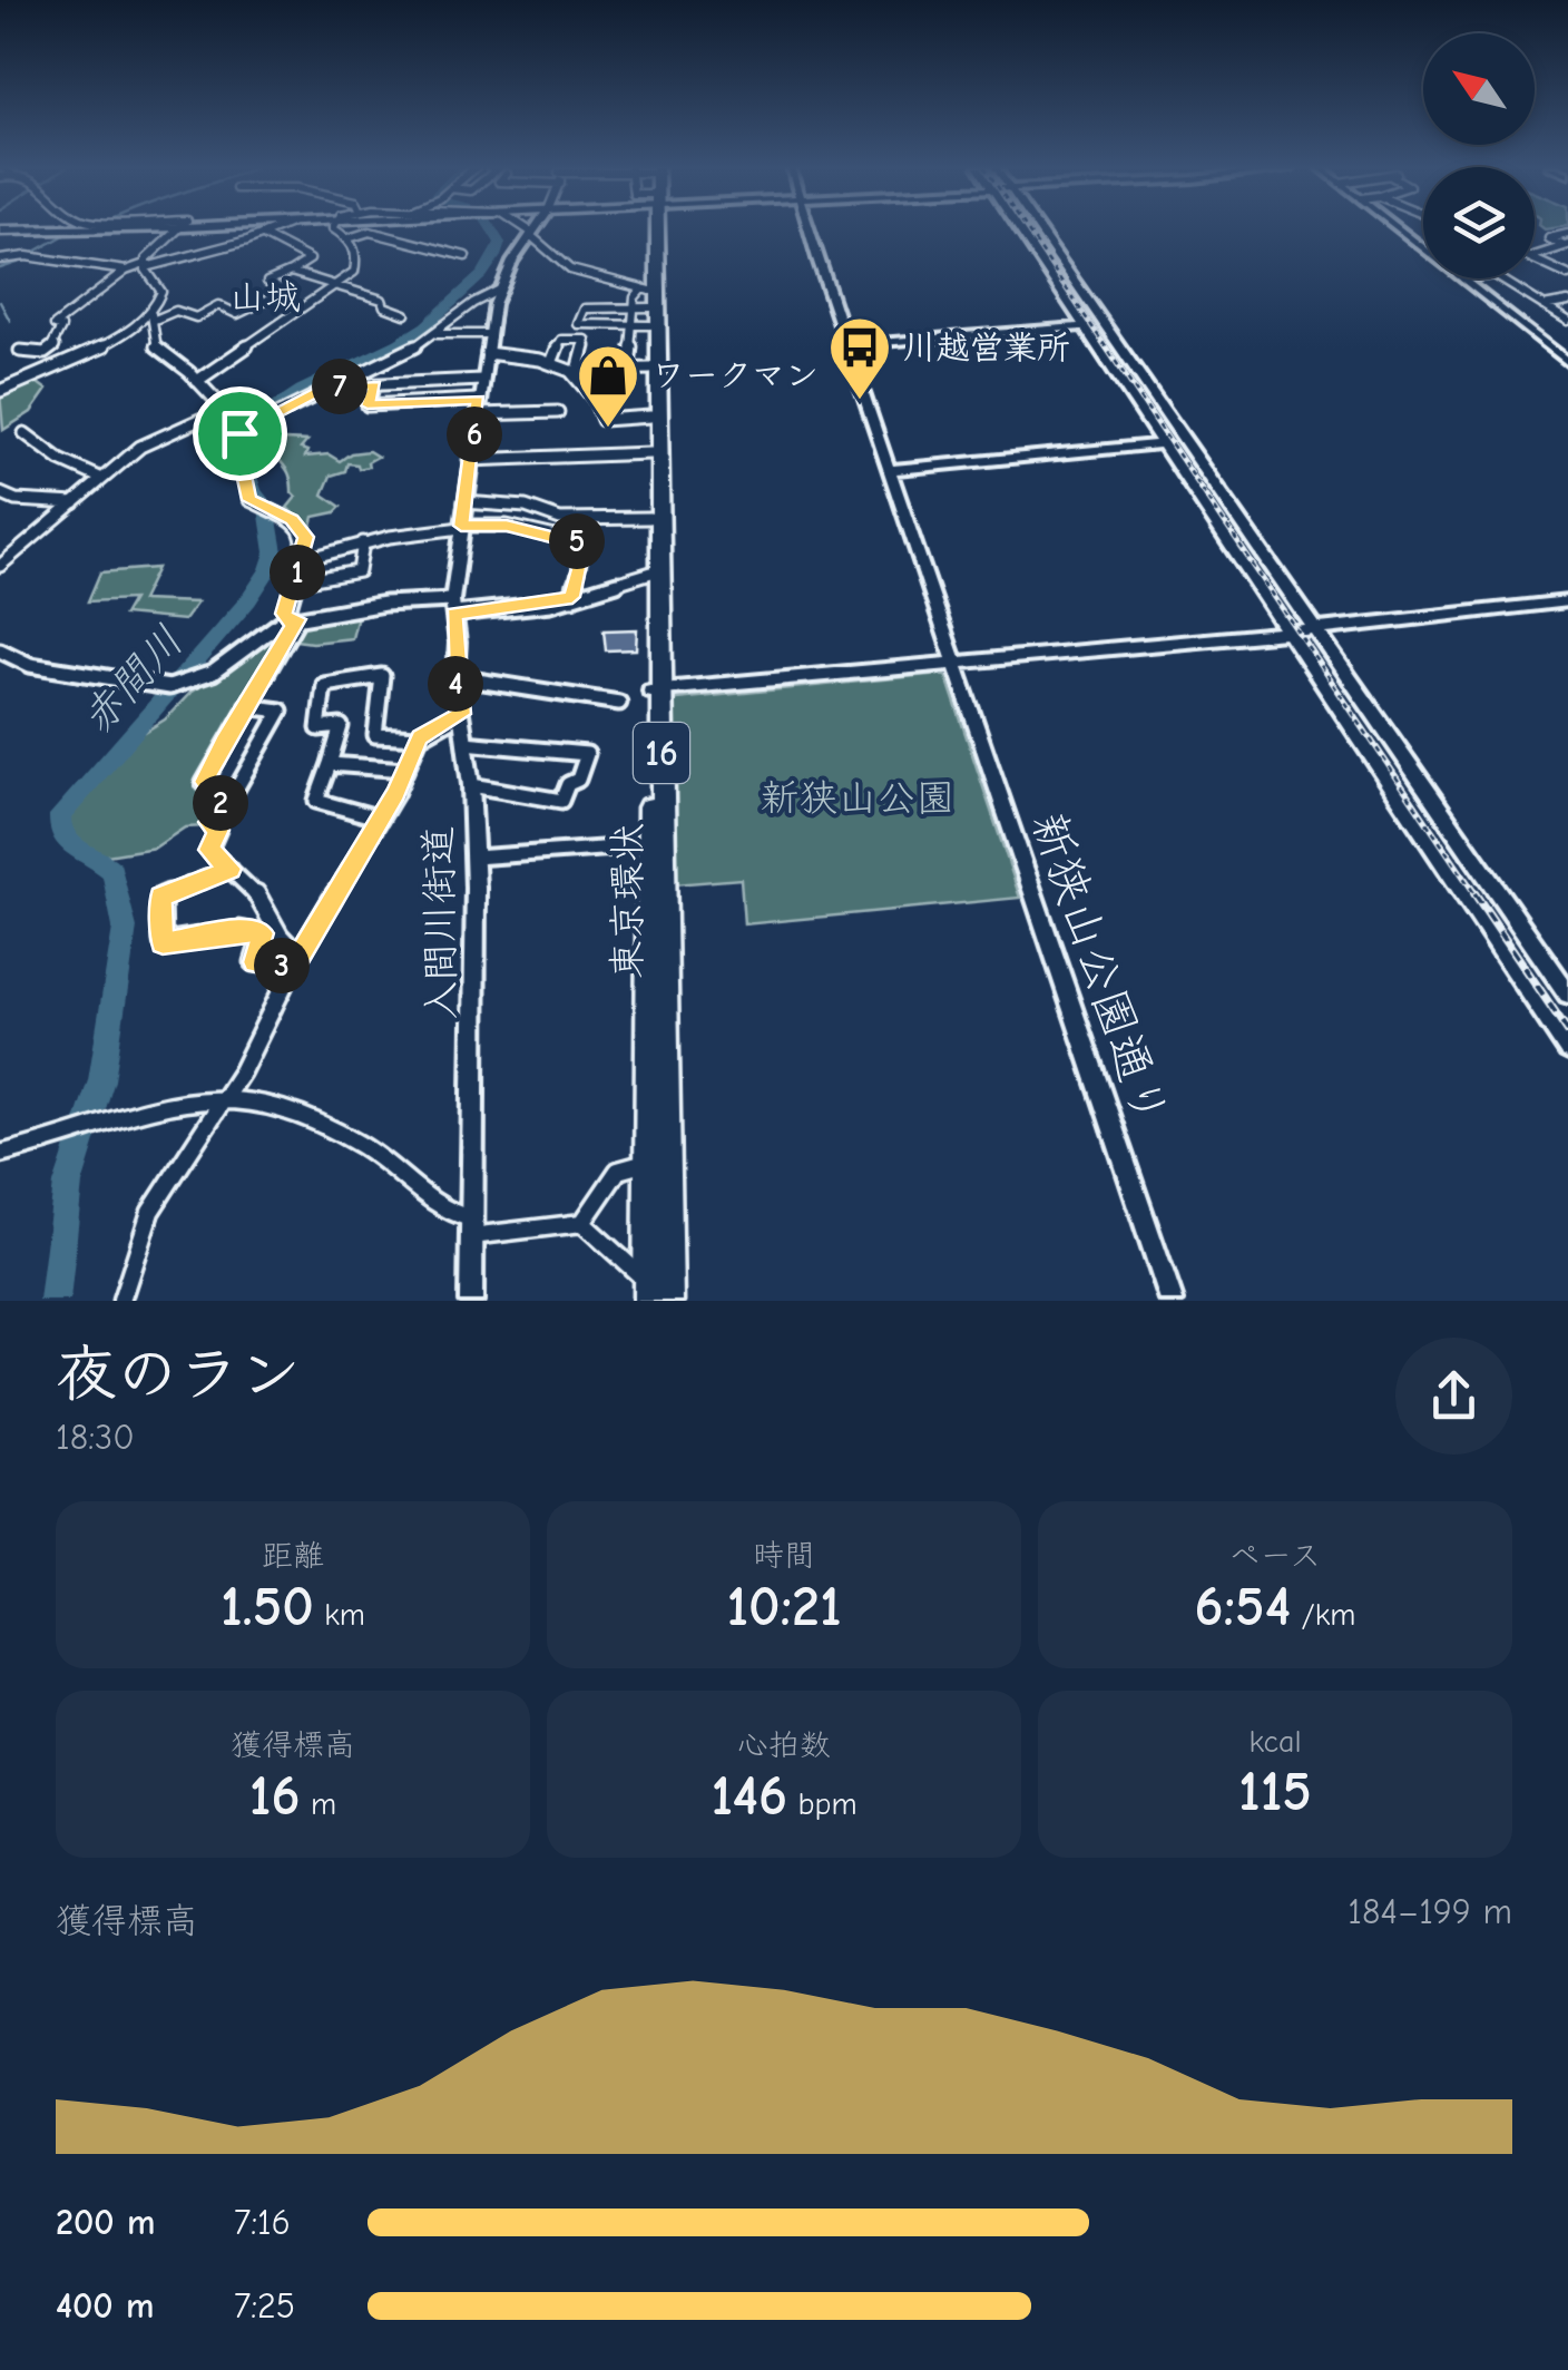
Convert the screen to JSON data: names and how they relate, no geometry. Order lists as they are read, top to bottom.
{
  "streets": {
    "highway": ["16", "東京環状"],
    "street": ["入間川街道", "新狭山公園通り"]
  },
  "districts": ["山城"],
  "water": ["赤間川"],
  "parks": ["新狭山公園"],
  "places": {
    "bus stop": ["川越営業所"],
    "shop": ["ワークマン"]
  },
  "north": "top left",
  "page": {
    "pins": [
      "7",
      "6",
      "5",
      "1",
      "4",
      "2",
      "3"
    ],
    "heading": ["夜のラン", "18:30"],
    "stats": [
      ["距離", "1.50 km"],
      ["時間", "10:21"],
      ["ペース", "6:54 /km"],
      ["獲得標高", "16 m"],
      ["心拍数", "146 bpm"],
      ["kcal", "115"]
    ],
    "chart": ["獲得標高", "184–199 m"],
    "list": [
      {
        "name": "200 m",
        "note": "7:16"
      },
      {
        "name": "400 m",
        "note": "7:25"
      }
    ]
  }
}
